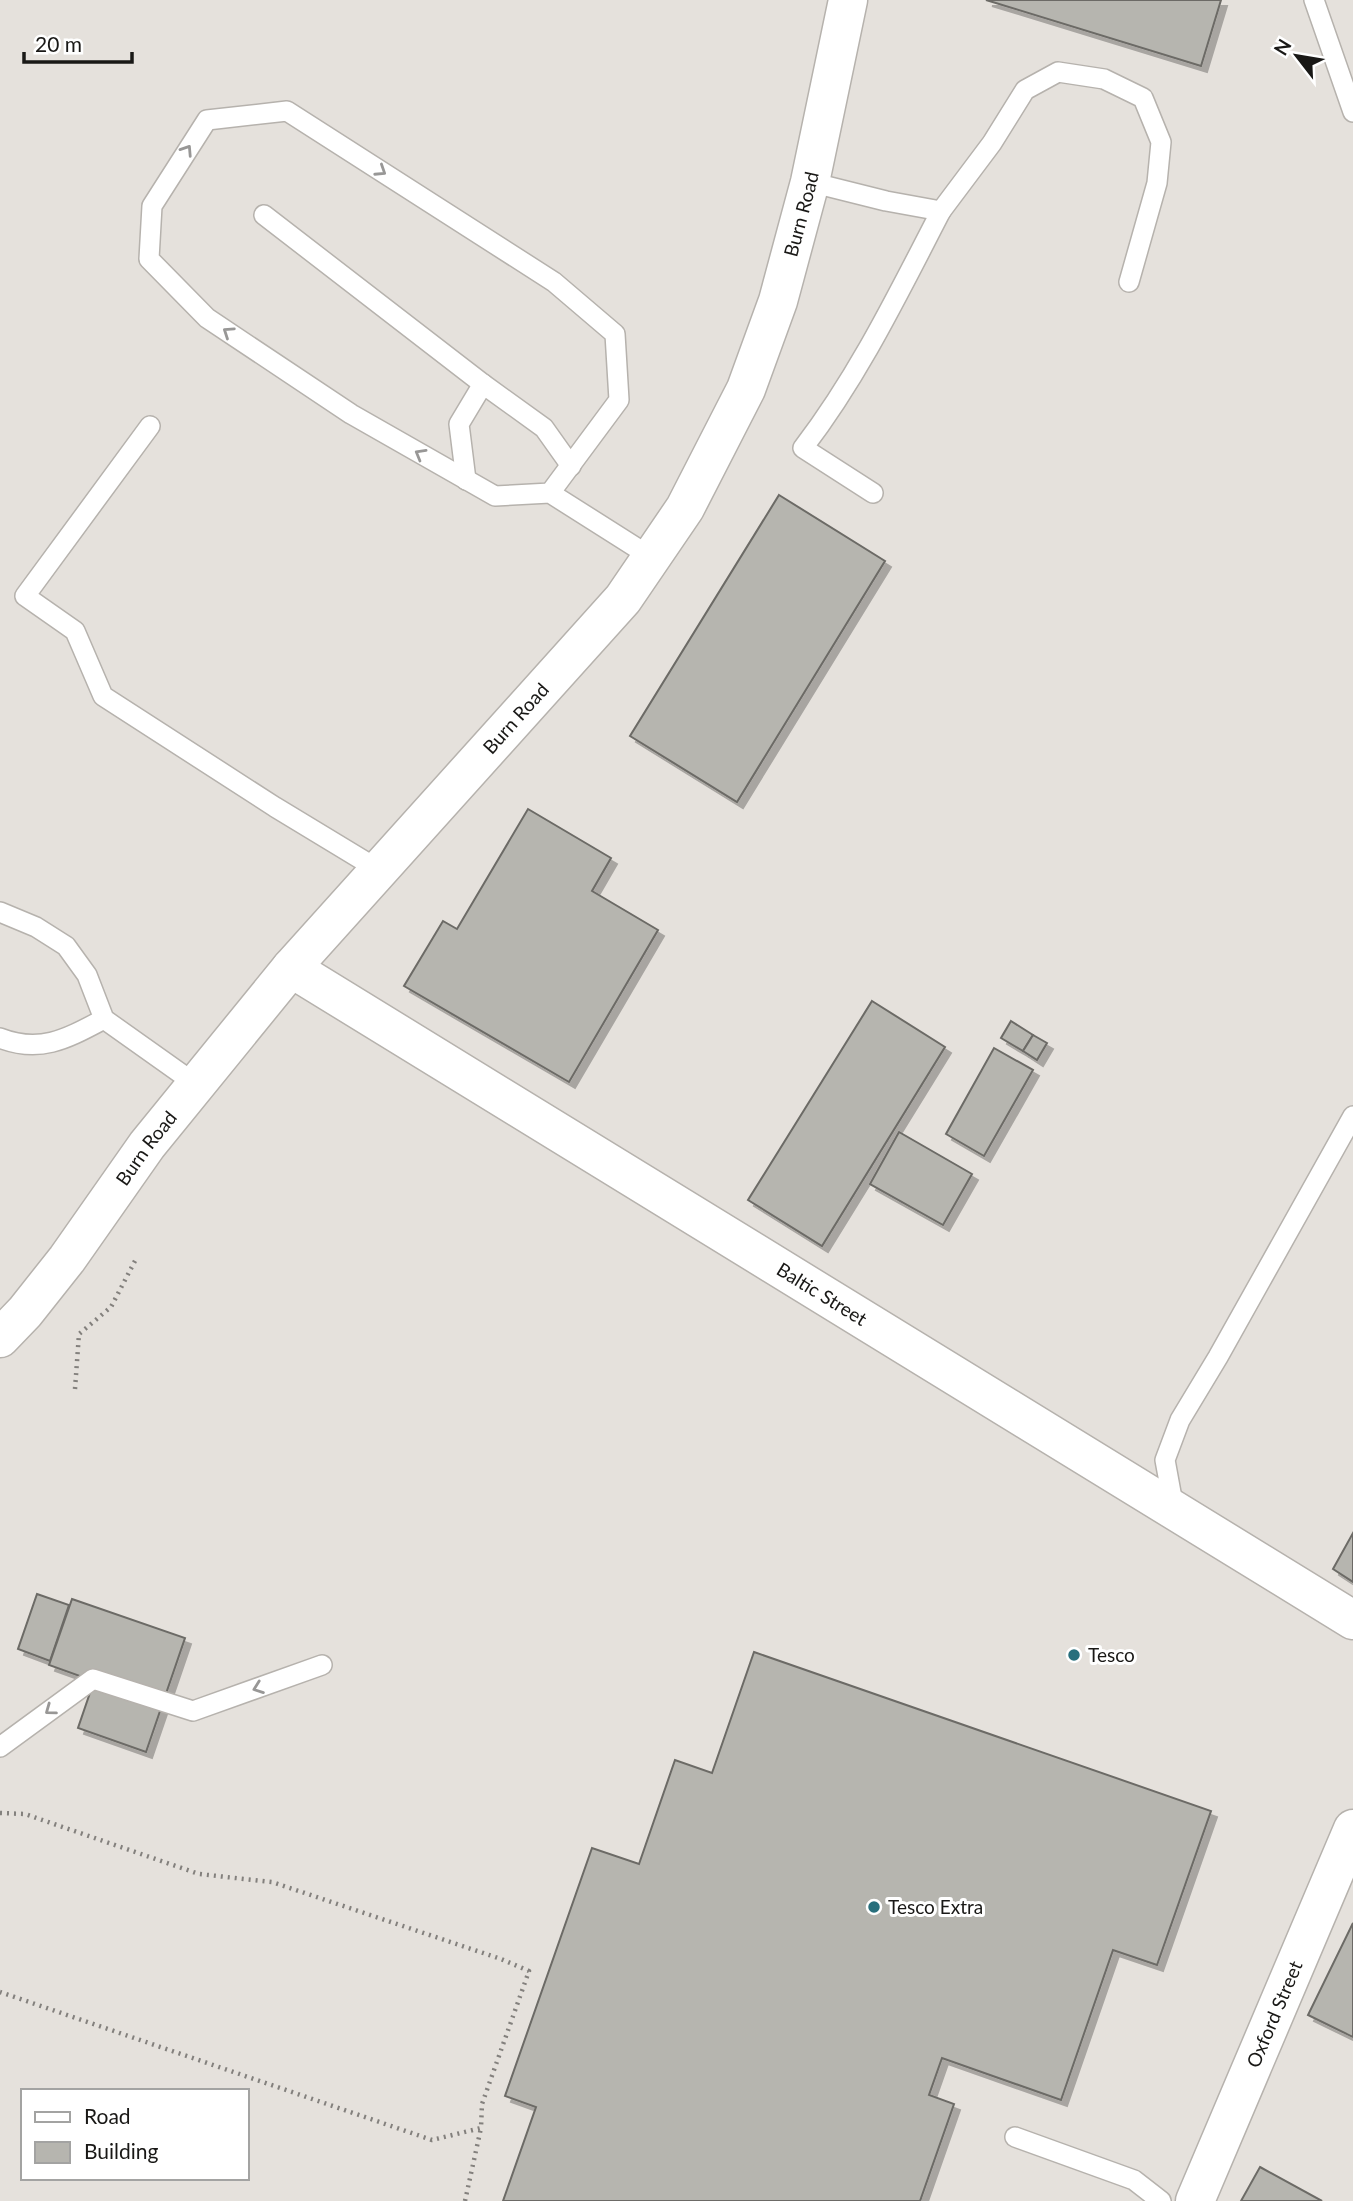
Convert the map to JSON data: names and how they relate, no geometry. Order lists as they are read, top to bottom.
{
  "streets": {
    "street": ["Burn Road", "Baltic Street", "Oxford Street"]
  },
  "crossings": [
    ["Burn Road", "Baltic Street"]
  ],
  "places": ["Tesco", "Tesco Extra"],
  "legend": ["Road", "Building"],
  "scale_bar": "20 m",
  "north": "top left"
}
